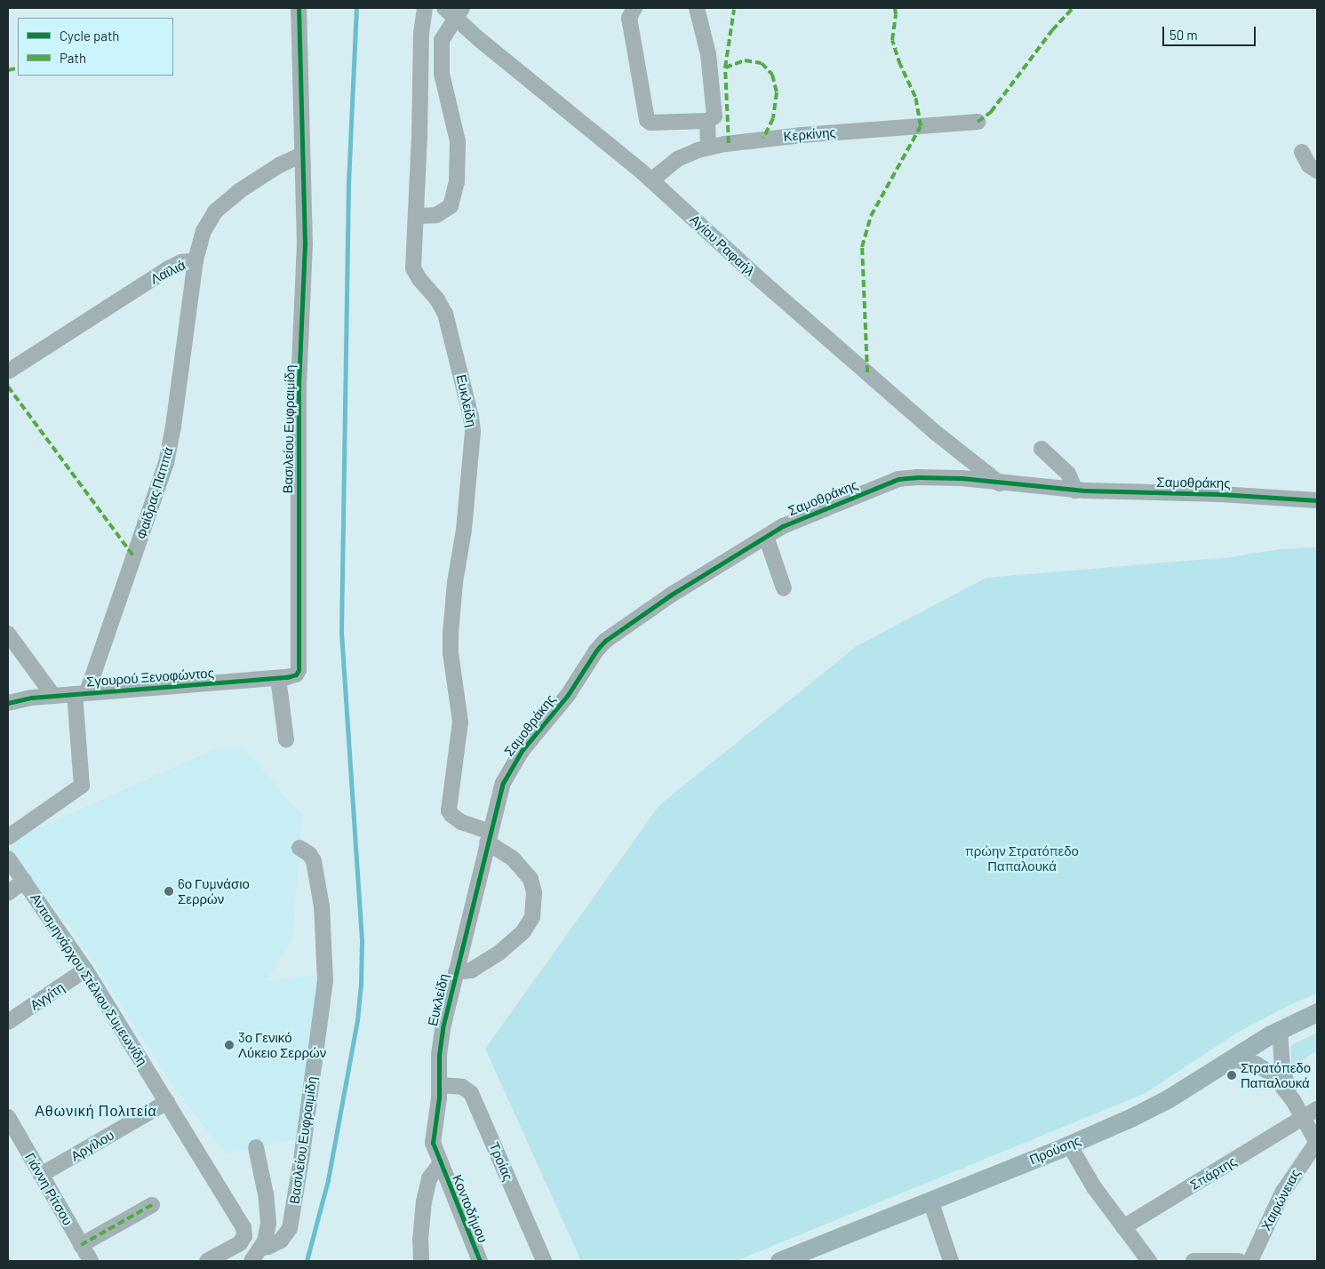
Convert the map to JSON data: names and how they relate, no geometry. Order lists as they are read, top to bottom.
{
  "streets": {
    "main road": ["Προύσης"],
    "street": [
      "Κερκίνης",
      "Αγίου Ραφαήλ",
      "Λαϊλιά",
      "Ευκλείδη",
      "Βασιλείου Ευφραιμίδη",
      "Σαμοθράκης",
      "Φαίδρας Παππά",
      "Σγουρού Ξενοφώντος",
      "Αντισμηνάρχου Στέλιου Συμεωνίδη",
      "Αγγίτη",
      "Αργίλου",
      "Τροίας",
      "Σπάρτης",
      "Γιάννη Ρίτσου",
      "Χαιρώνειας",
      "Κοντοδήμου"
    ]
  },
  "crossings": [
    ["Κερκίνης", "Αγίου Ραφαήλ"],
    ["Αγίου Ραφαήλ", "Σαμοθράκης"],
    ["Λαϊλιά", "Βασιλείου Ευφραιμίδη"],
    ["Λαϊλιά", "Φαίδρας Παππά"],
    ["Ευκλείδη", "Σαμοθράκης"],
    ["Ευκλείδη", "Τροίας"],
    ["Ευκλείδη", "Κοντοδήμου"],
    ["Βασιλείου Ευφραιμίδη", "Σγουρού Ξενοφώντος"],
    ["Φαίδρας Παππά", "Σγουρού Ξενοφώντος"],
    ["Αντισμηνάρχου Στέλιου Συμεωνίδη", "Αγγίτη"],
    ["Αντισμηνάρχου Στέλιου Συμεωνίδη", "Αργίλου"],
    ["Αργίλου", "Γιάννη Ρίτσου"]
  ],
  "districts": ["Αθωνική Πολιτεία"],
  "parks": ["πρώην Στρατόπεδο Παπαλουκά"],
  "places": ["6ο Γυμνάσιο Σερρών", "3ο Γενικό Λύκειο Σερρών", "Στρατόπεδο Παπαλουκά"],
  "legend": ["Cycle path", "Path"],
  "scale_bar": "50 m"
}
